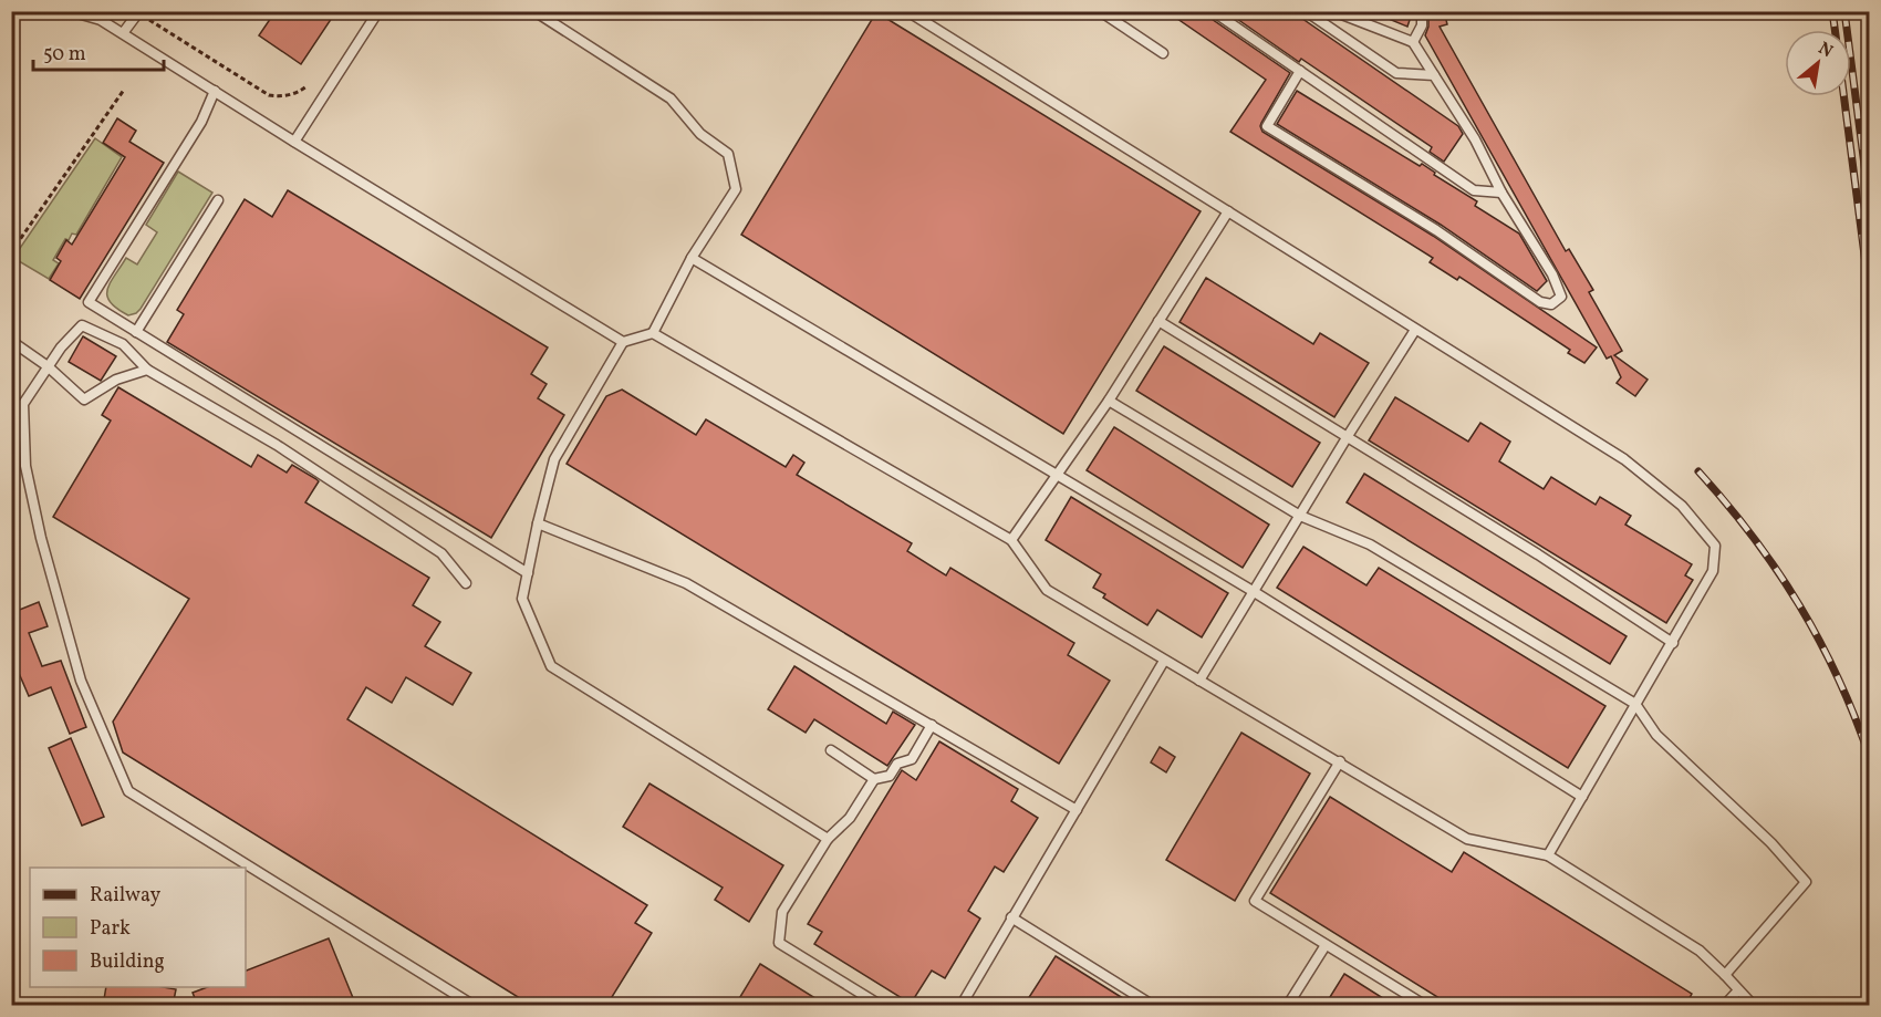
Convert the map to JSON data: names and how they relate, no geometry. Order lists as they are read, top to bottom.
{
  "legend": ["Railway", "Park", "Building"],
  "scale_bar": "50 m",
  "north": "top right"
}
